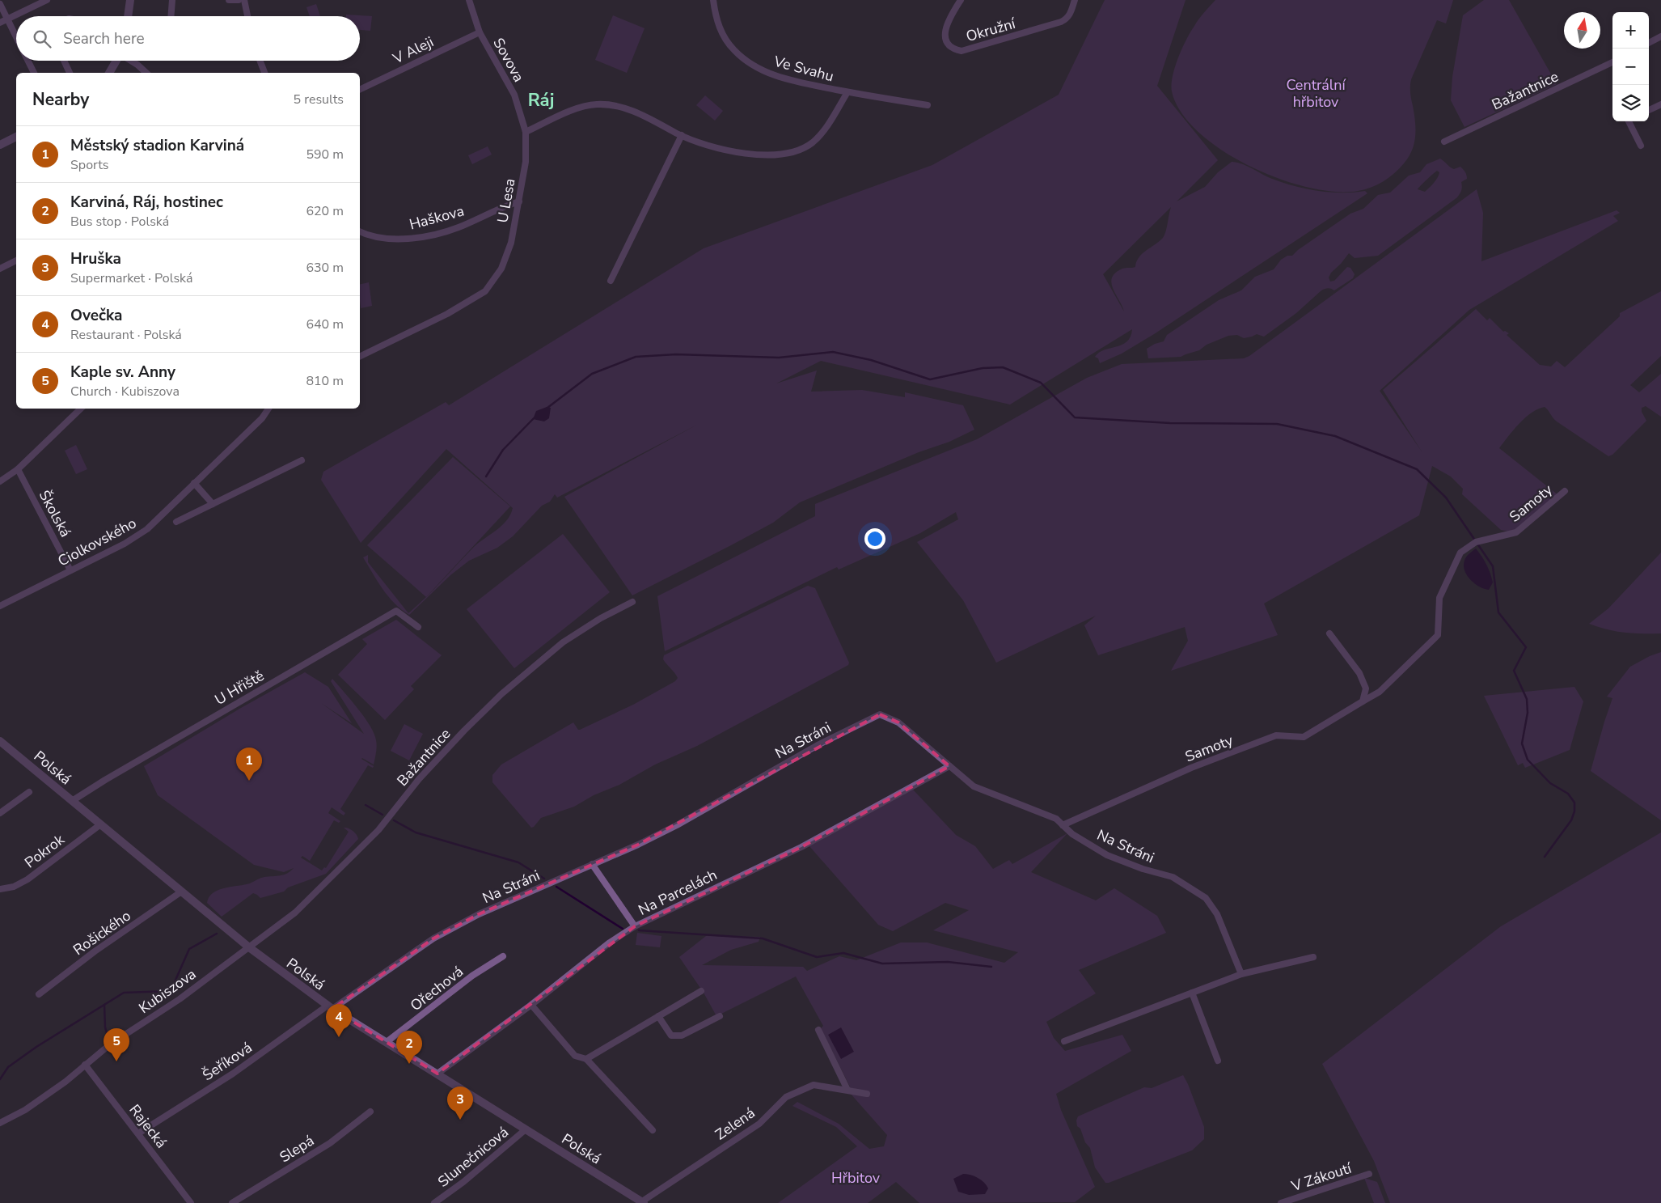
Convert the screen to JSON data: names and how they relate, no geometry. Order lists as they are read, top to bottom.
{
  "streets": {
    "street": [
      "Okružní",
      "V Aleji",
      "Sovova",
      "Ve Svahu",
      "Bažantnice",
      "U Lesa",
      "Haškova",
      "Samoty",
      "Školská",
      "Ciolkovského",
      "U Hřiště",
      "Na Stráni",
      "Polská",
      "Pokrok",
      "Na Parcelách",
      "Rošického",
      "Ořechová",
      "Kubiszova",
      "Šeříková",
      "Zelená",
      "Rajecká",
      "Slepá",
      "Slunečnicová",
      "V Zákoutí"
    ]
  },
  "crossings": [
    ["V Aleji", "Sovova"],
    ["Sovova", "U Lesa"],
    ["Bažantnice", "Polská"],
    ["Bažantnice", "Kubiszova"],
    ["U Lesa", "Haškova"],
    ["Samoty", "Na Stráni"],
    ["Školská", "Ciolkovského"],
    ["U Hřiště", "Polská"],
    ["Na Stráni", "Polská"],
    ["Na Stráni", "Na Parcelách"],
    ["Na Stráni", "Šeříková"],
    ["Polská", "Pokrok"],
    ["Polská", "Na Parcelách"],
    ["Polská", "Rošického"],
    ["Polská", "Ořechová"],
    ["Polská", "Kubiszova"],
    ["Polská", "Šeříková"],
    ["Polská", "Zelená"],
    ["Polská", "Slunečnicová"],
    ["Kubiszova", "Rajecká"],
    ["Šeříková", "Rajecká"]
  ],
  "districts": ["Ráj"],
  "parks": ["Centrální hřbitov", "Hřbitov"],
  "north": "top",
  "page": {
    "map_buttons": ["+", "−"],
    "search": "Search here",
    "heading": ["Nearby", "5 results"],
    "list": [
      {
        "mark": "1",
        "name": "Městský stadion Karviná",
        "note": "Sports",
        "value": "590 m"
      },
      {
        "mark": "2",
        "name": "Karviná, Ráj, hostinec",
        "note": "Bus stop · Polská",
        "value": "620 m"
      },
      {
        "mark": "3",
        "name": "Hruška",
        "note": "Supermarket · Polská",
        "value": "630 m"
      },
      {
        "mark": "4",
        "name": "Ovečka",
        "note": "Restaurant · Polská",
        "value": "640 m"
      },
      {
        "mark": "5",
        "name": "Kaple sv. Anny",
        "note": "Church · Kubiszova",
        "value": "810 m"
      }
    ],
    "pins": [
      "1",
      "4",
      "5",
      "2",
      "3"
    ]
  }
}
